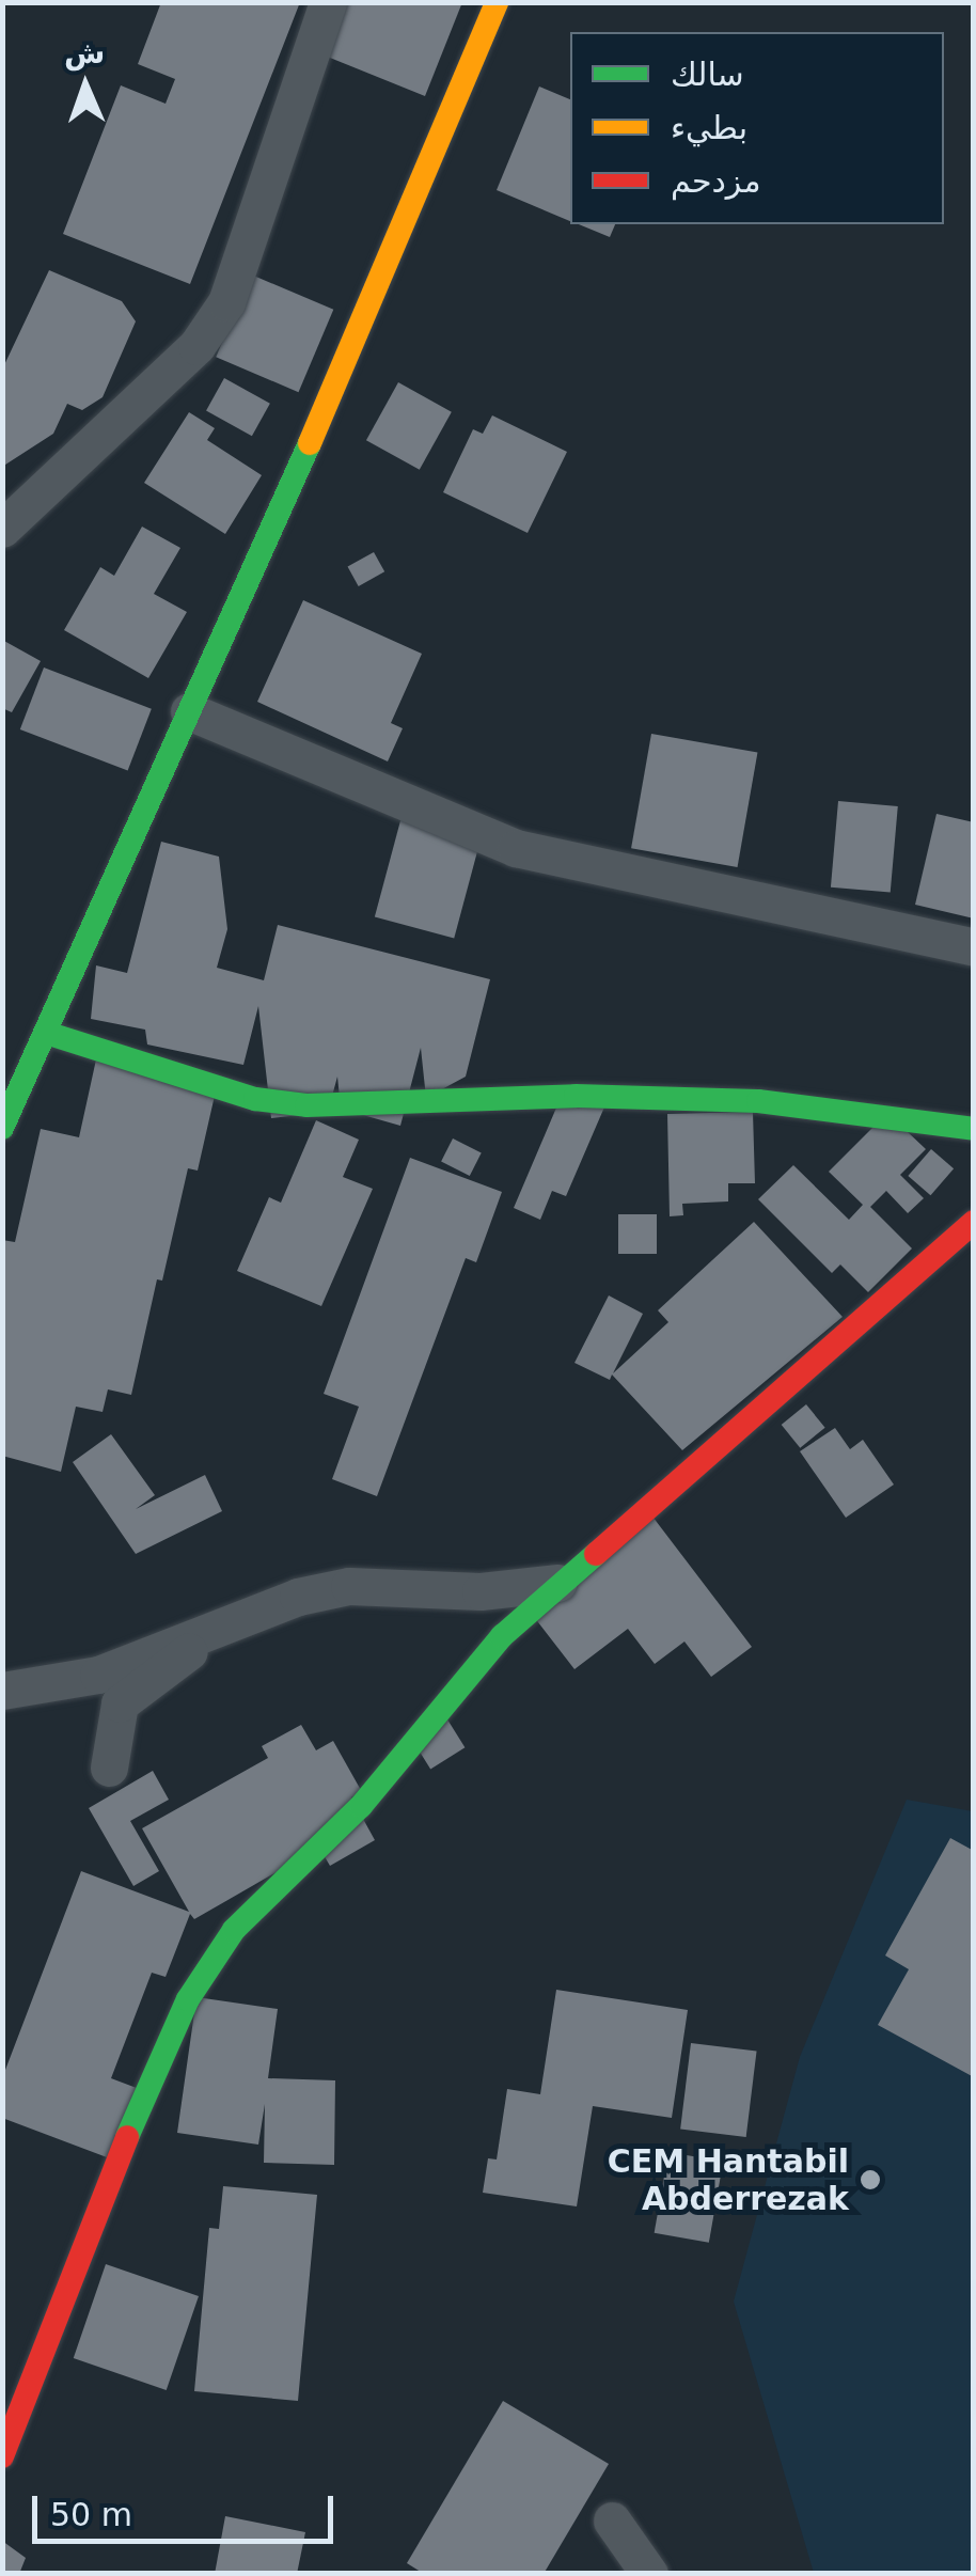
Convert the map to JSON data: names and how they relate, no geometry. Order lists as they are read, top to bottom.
{
  "places": ["CEM Hantabil Abderrezak"],
  "legend": ["سالك", "بطيء", "مزدحم"],
  "scale_bar": "50 m",
  "north": "top"
}
